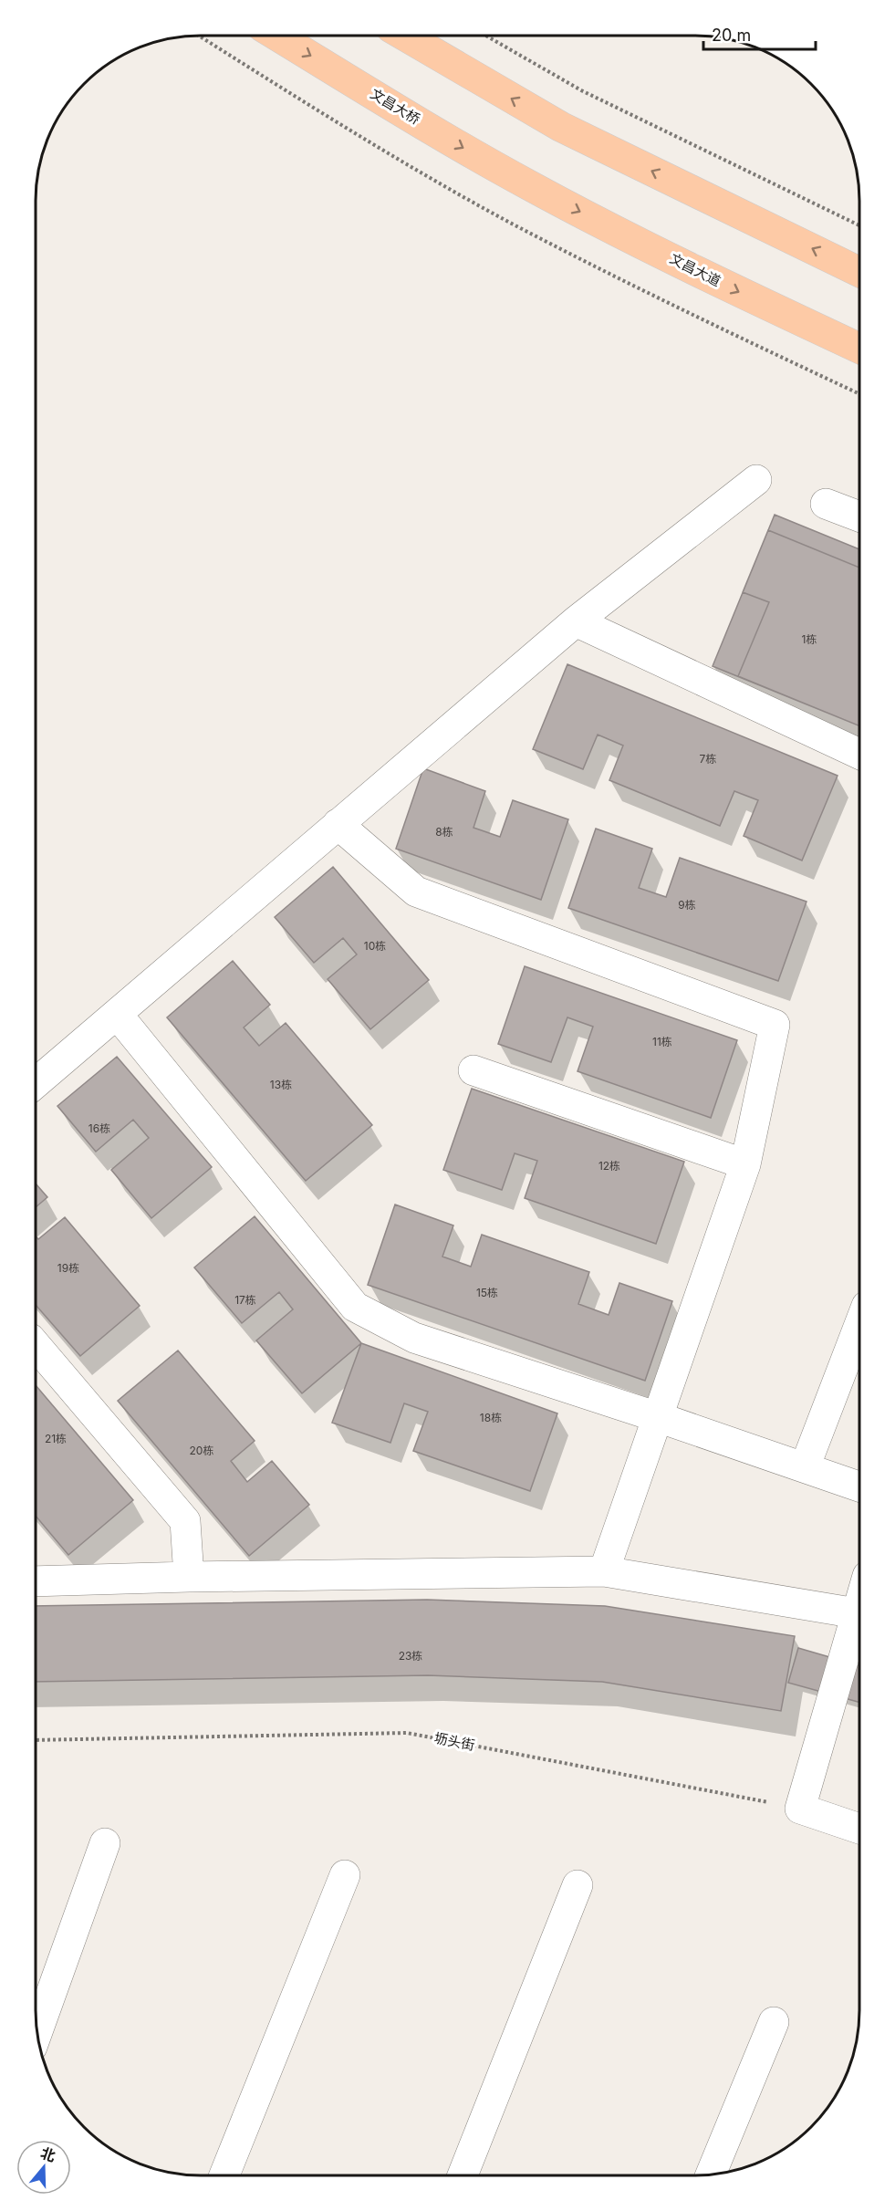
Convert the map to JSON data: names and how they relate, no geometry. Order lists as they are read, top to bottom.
{
  "streets": {
    "main road": ["文昌大桥", "文昌大道"],
    "path": ["坜头街"]
  },
  "crossings": [
    ["文昌大桥", "文昌大道"]
  ],
  "house_numbers": [
    "1栋",
    "7栋",
    "8栋",
    "9栋",
    "10栋",
    "11栋",
    "13栋",
    "16栋",
    "12栋",
    "19栋",
    "15栋",
    "17栋",
    "18栋",
    "21栋",
    "20栋",
    "23栋"
  ],
  "scale_bar": "20 m",
  "north": "top"
}
